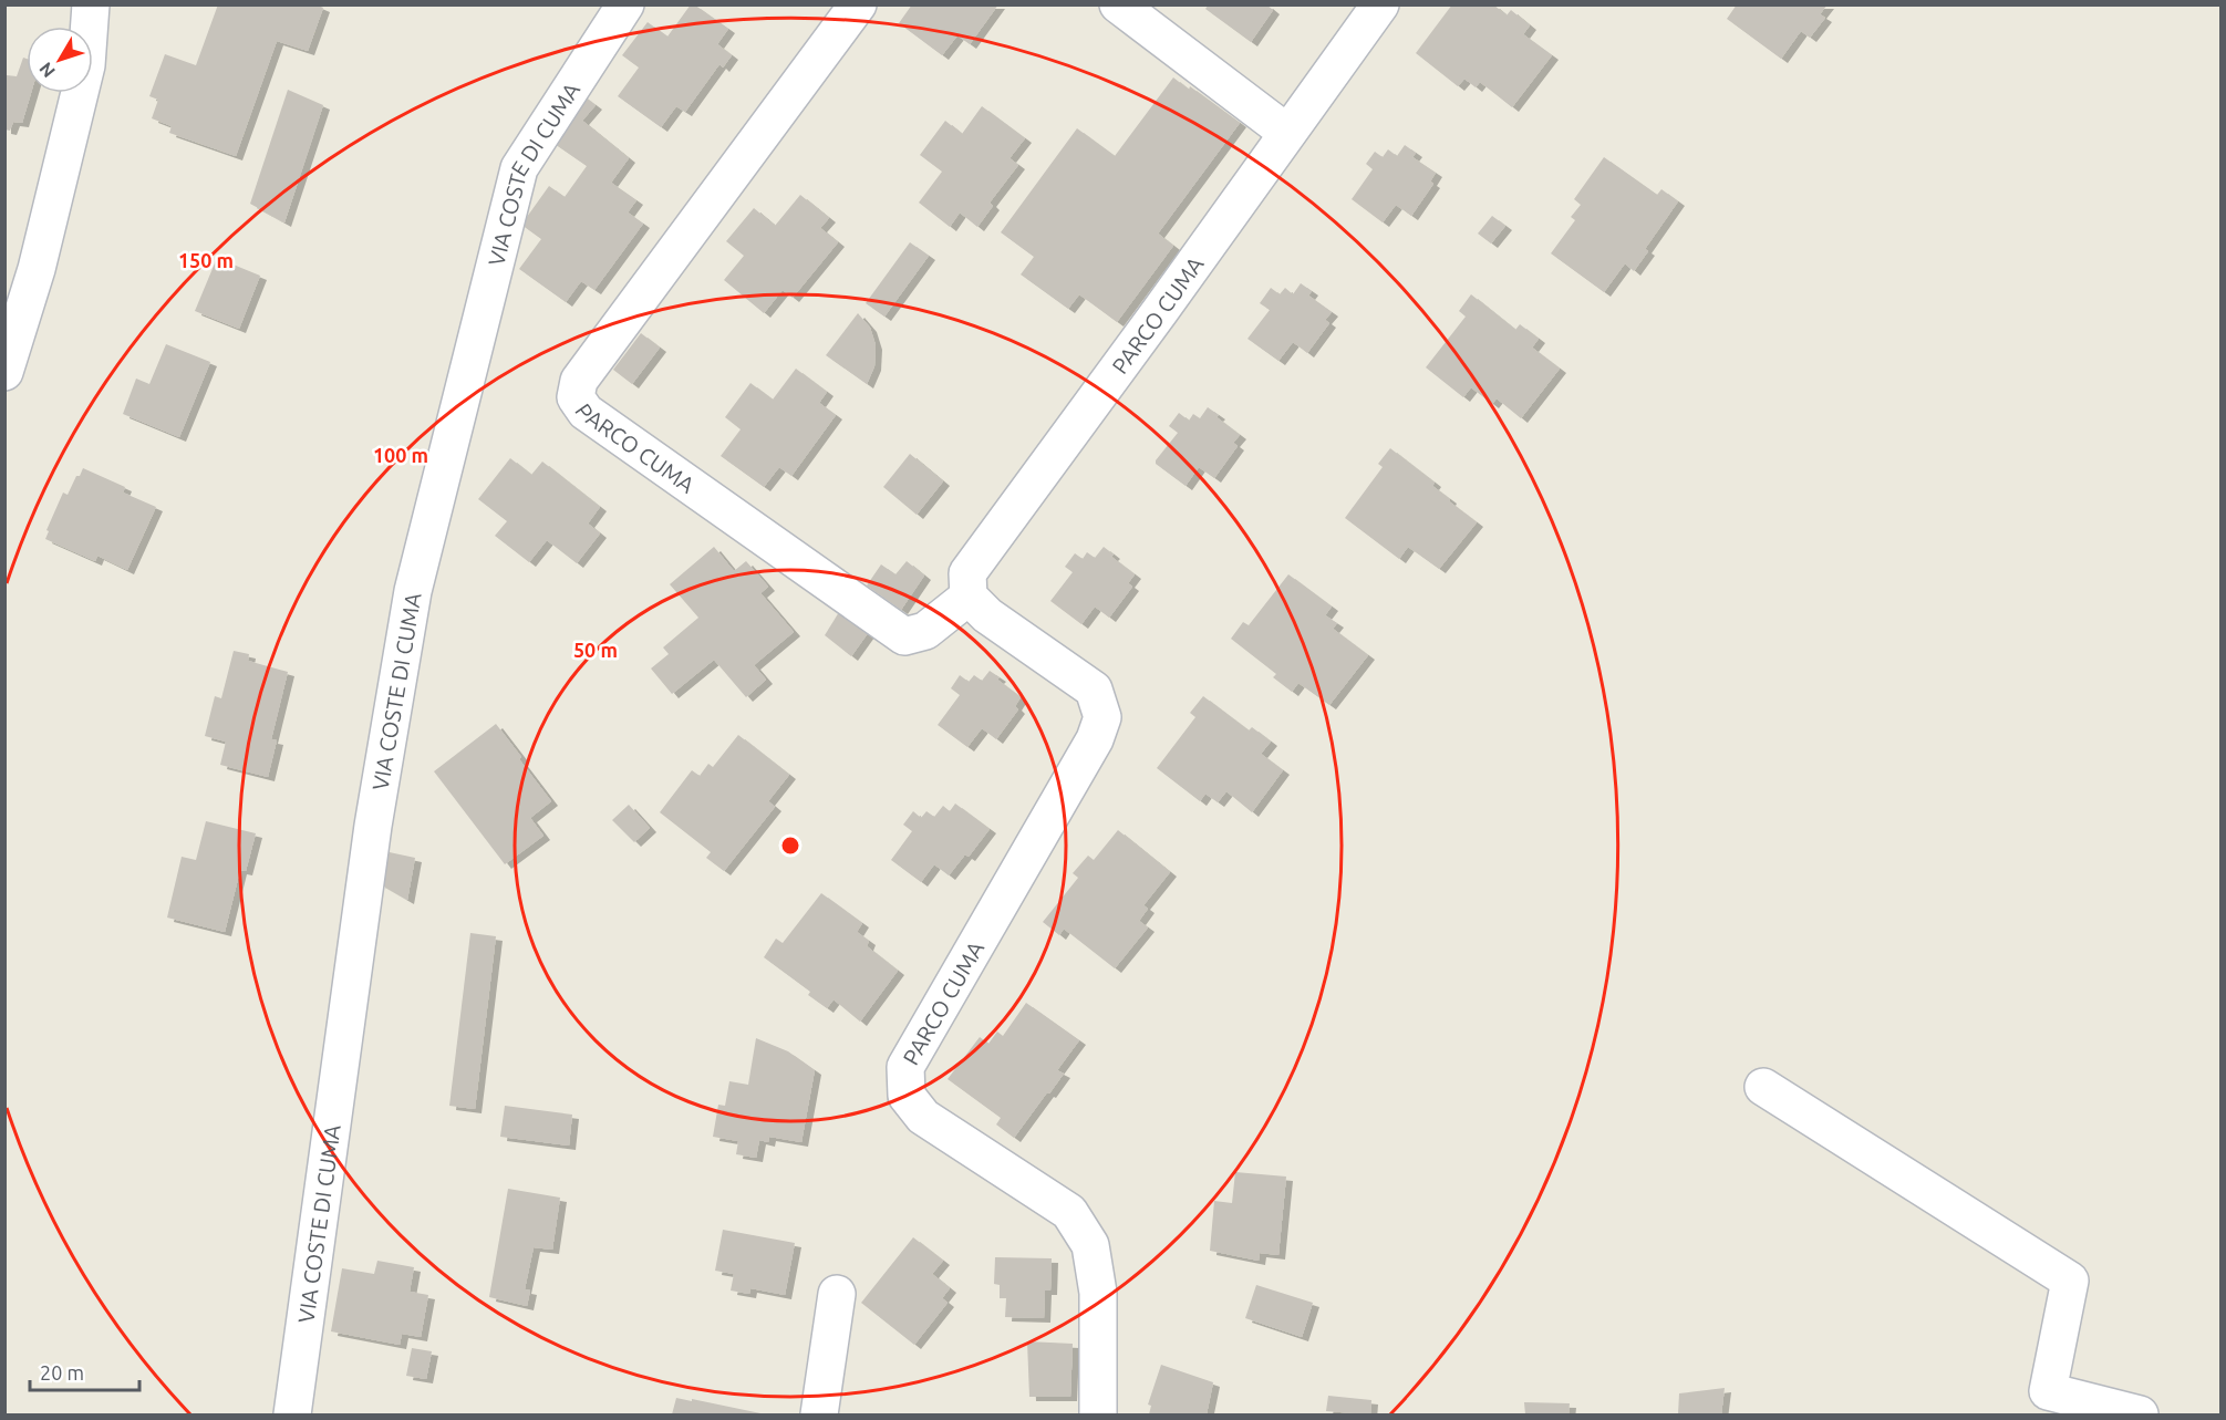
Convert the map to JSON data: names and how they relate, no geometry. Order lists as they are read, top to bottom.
{
  "streets": {
    "street": ["VIA COSTE DI CUMA", "PARCO CUMA"]
  },
  "scale_bar": "20 m",
  "north": "bottom left",
  "rings": ["150 m", "100 m", "50 m"]
}
